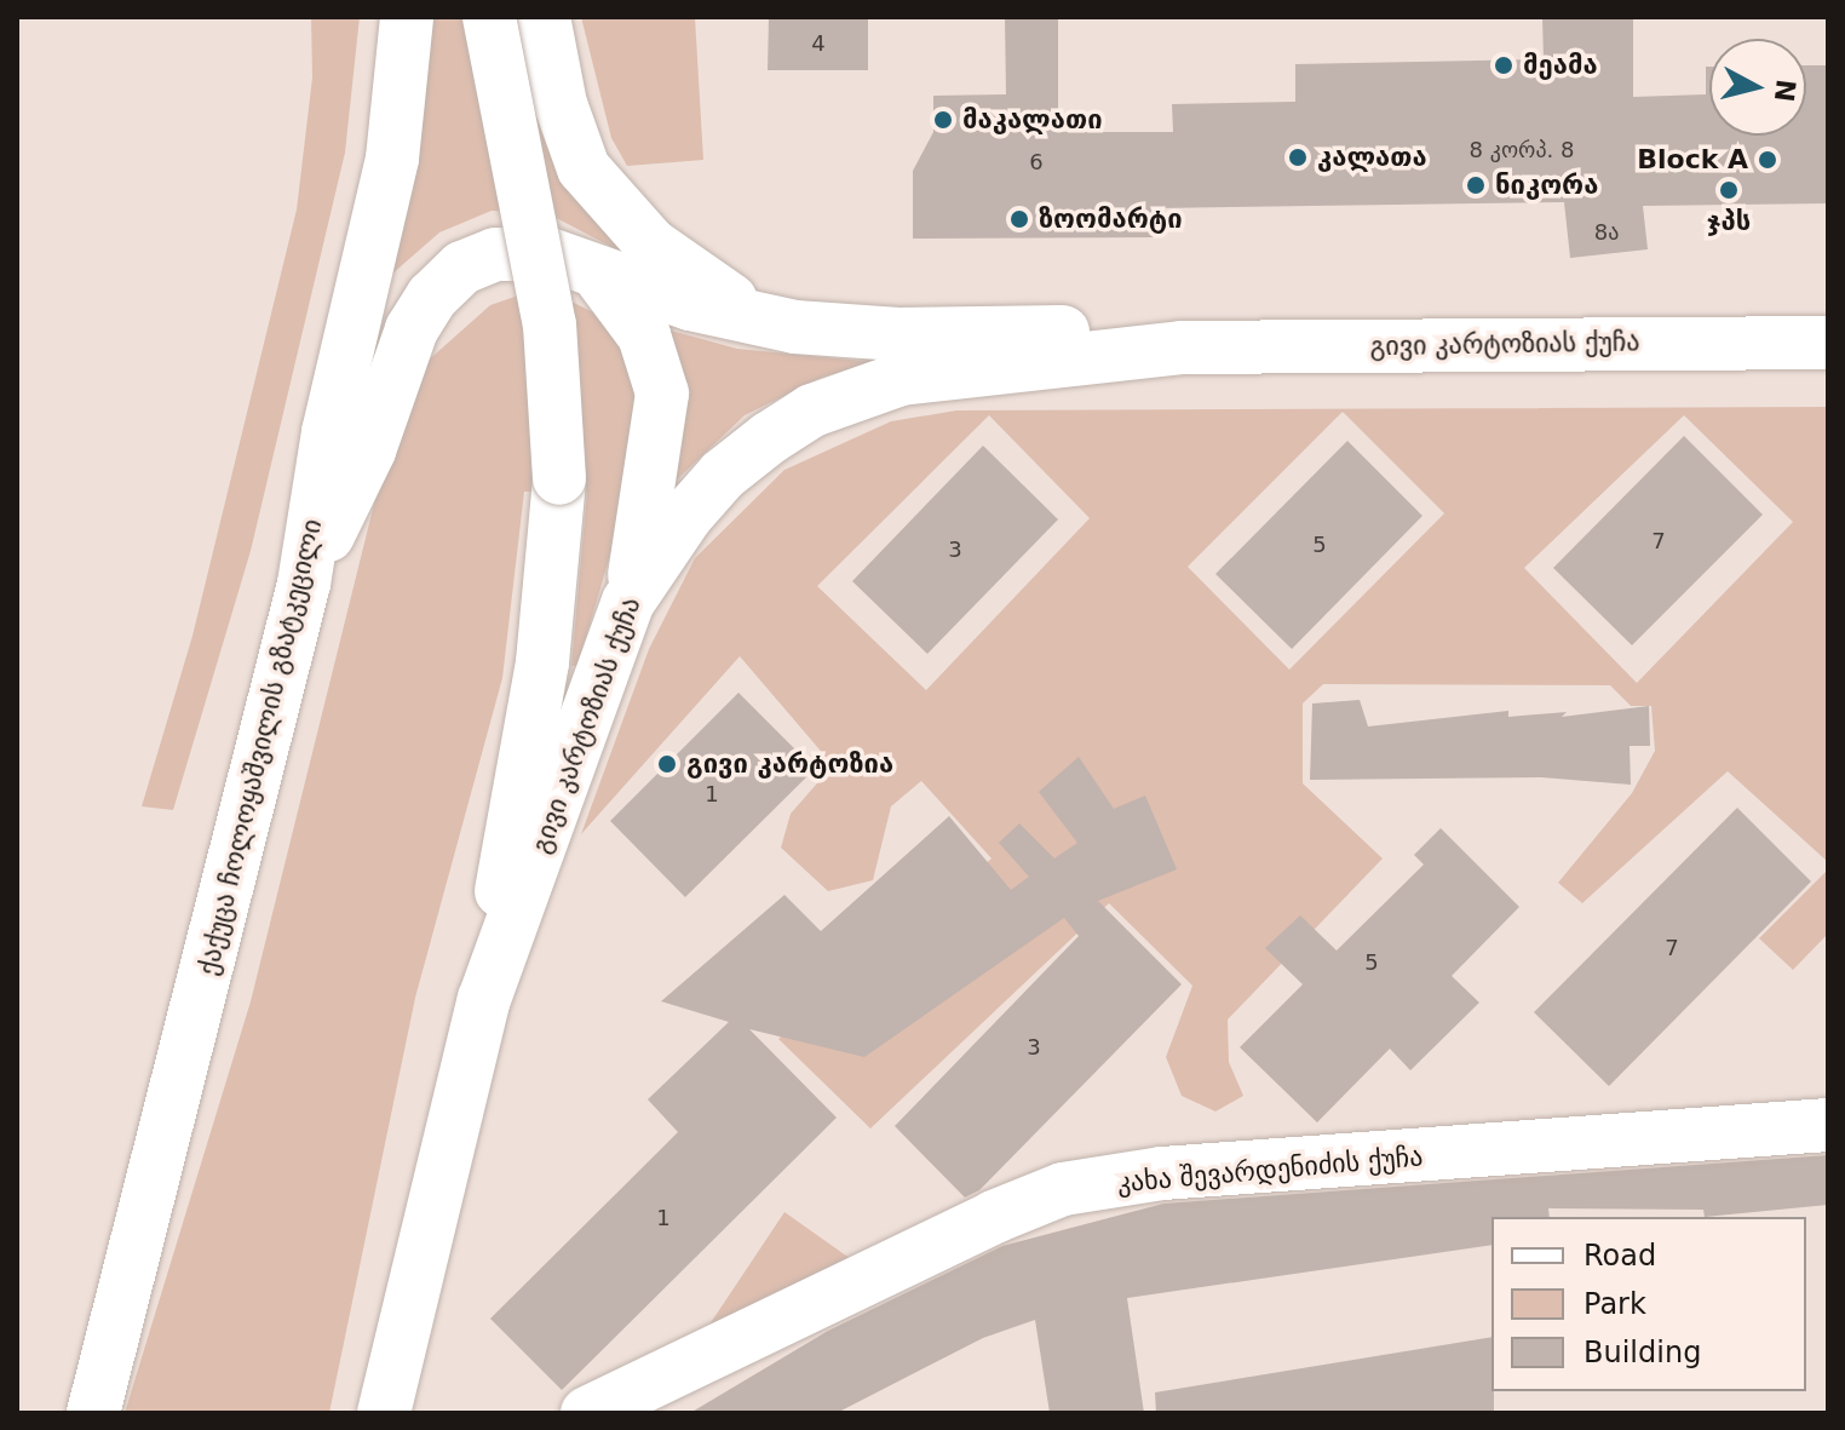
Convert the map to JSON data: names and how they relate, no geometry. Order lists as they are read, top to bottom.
{
  "streets": {
    "main road": ["გივი კარტოზიას ქუჩა", "ქაქუცა ჩოლოყაშვილის გზატკეცილი", "კახა შევარდენიძის ქუჩა"]
  },
  "crossings": [
    ["გივი კარტოზიას ქუჩა", "ქაქუცა ჩოლოყაშვილის გზატკეცილი"]
  ],
  "places": [
    "მეამა",
    "მაკალათი",
    "კალათა",
    "Block A",
    "ნიკორა",
    "ჯპს",
    "ზოომარტი",
    "გივი კარტოზია"
  ],
  "house_numbers": [
    "4",
    "8 კორპ. 8",
    "6",
    "8ა",
    "7",
    "5",
    "3",
    "1",
    "7",
    "5",
    "3",
    "1"
  ],
  "legend": ["Road", "Park", "Building"],
  "north": "right"
}
